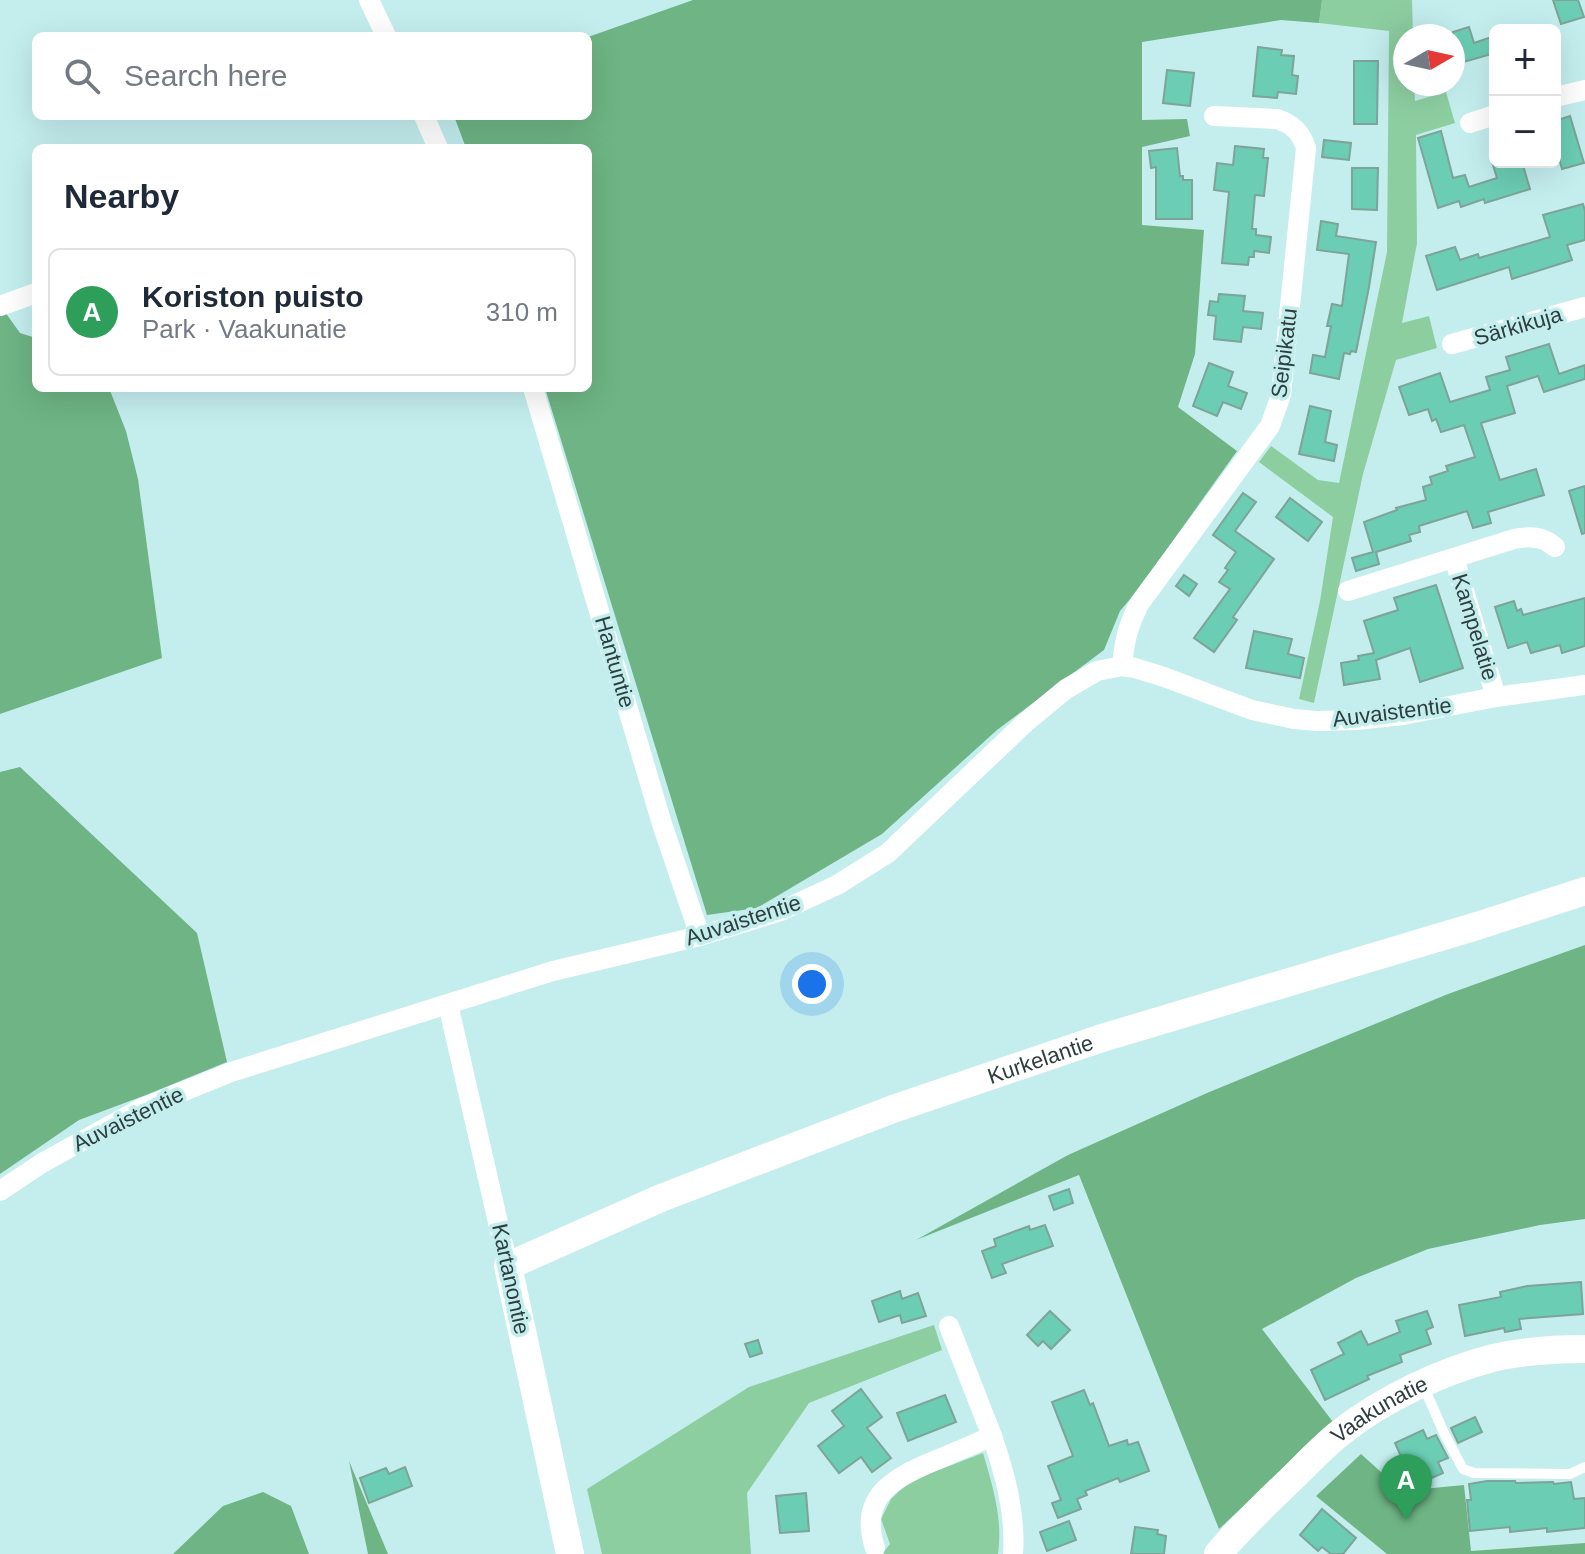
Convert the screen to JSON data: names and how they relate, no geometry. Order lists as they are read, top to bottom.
{
  "streets": {
    "street": [
      "Särkikuja",
      "Seipikatu",
      "Kampelatie",
      "Hantuntie",
      "Auvaistentie",
      "Kurkelantie",
      "Kartanontie",
      "Vaakunatie"
    ]
  },
  "crossings": [
    ["Seipikatu", "Auvaistentie"],
    ["Kampelatie", "Auvaistentie"],
    ["Hantuntie", "Auvaistentie"],
    ["Auvaistentie", "Kartanontie"],
    ["Kurkelantie", "Kartanontie"]
  ],
  "north": "right",
  "page": {
    "map_buttons": ["+", "−"],
    "search": "Search here",
    "heading": "Nearby",
    "list": [
      {
        "mark": "A",
        "name": "Koriston puisto",
        "note": "Park · Vaakunatie",
        "value": "310 m"
      }
    ],
    "pins": "A"
  }
}
